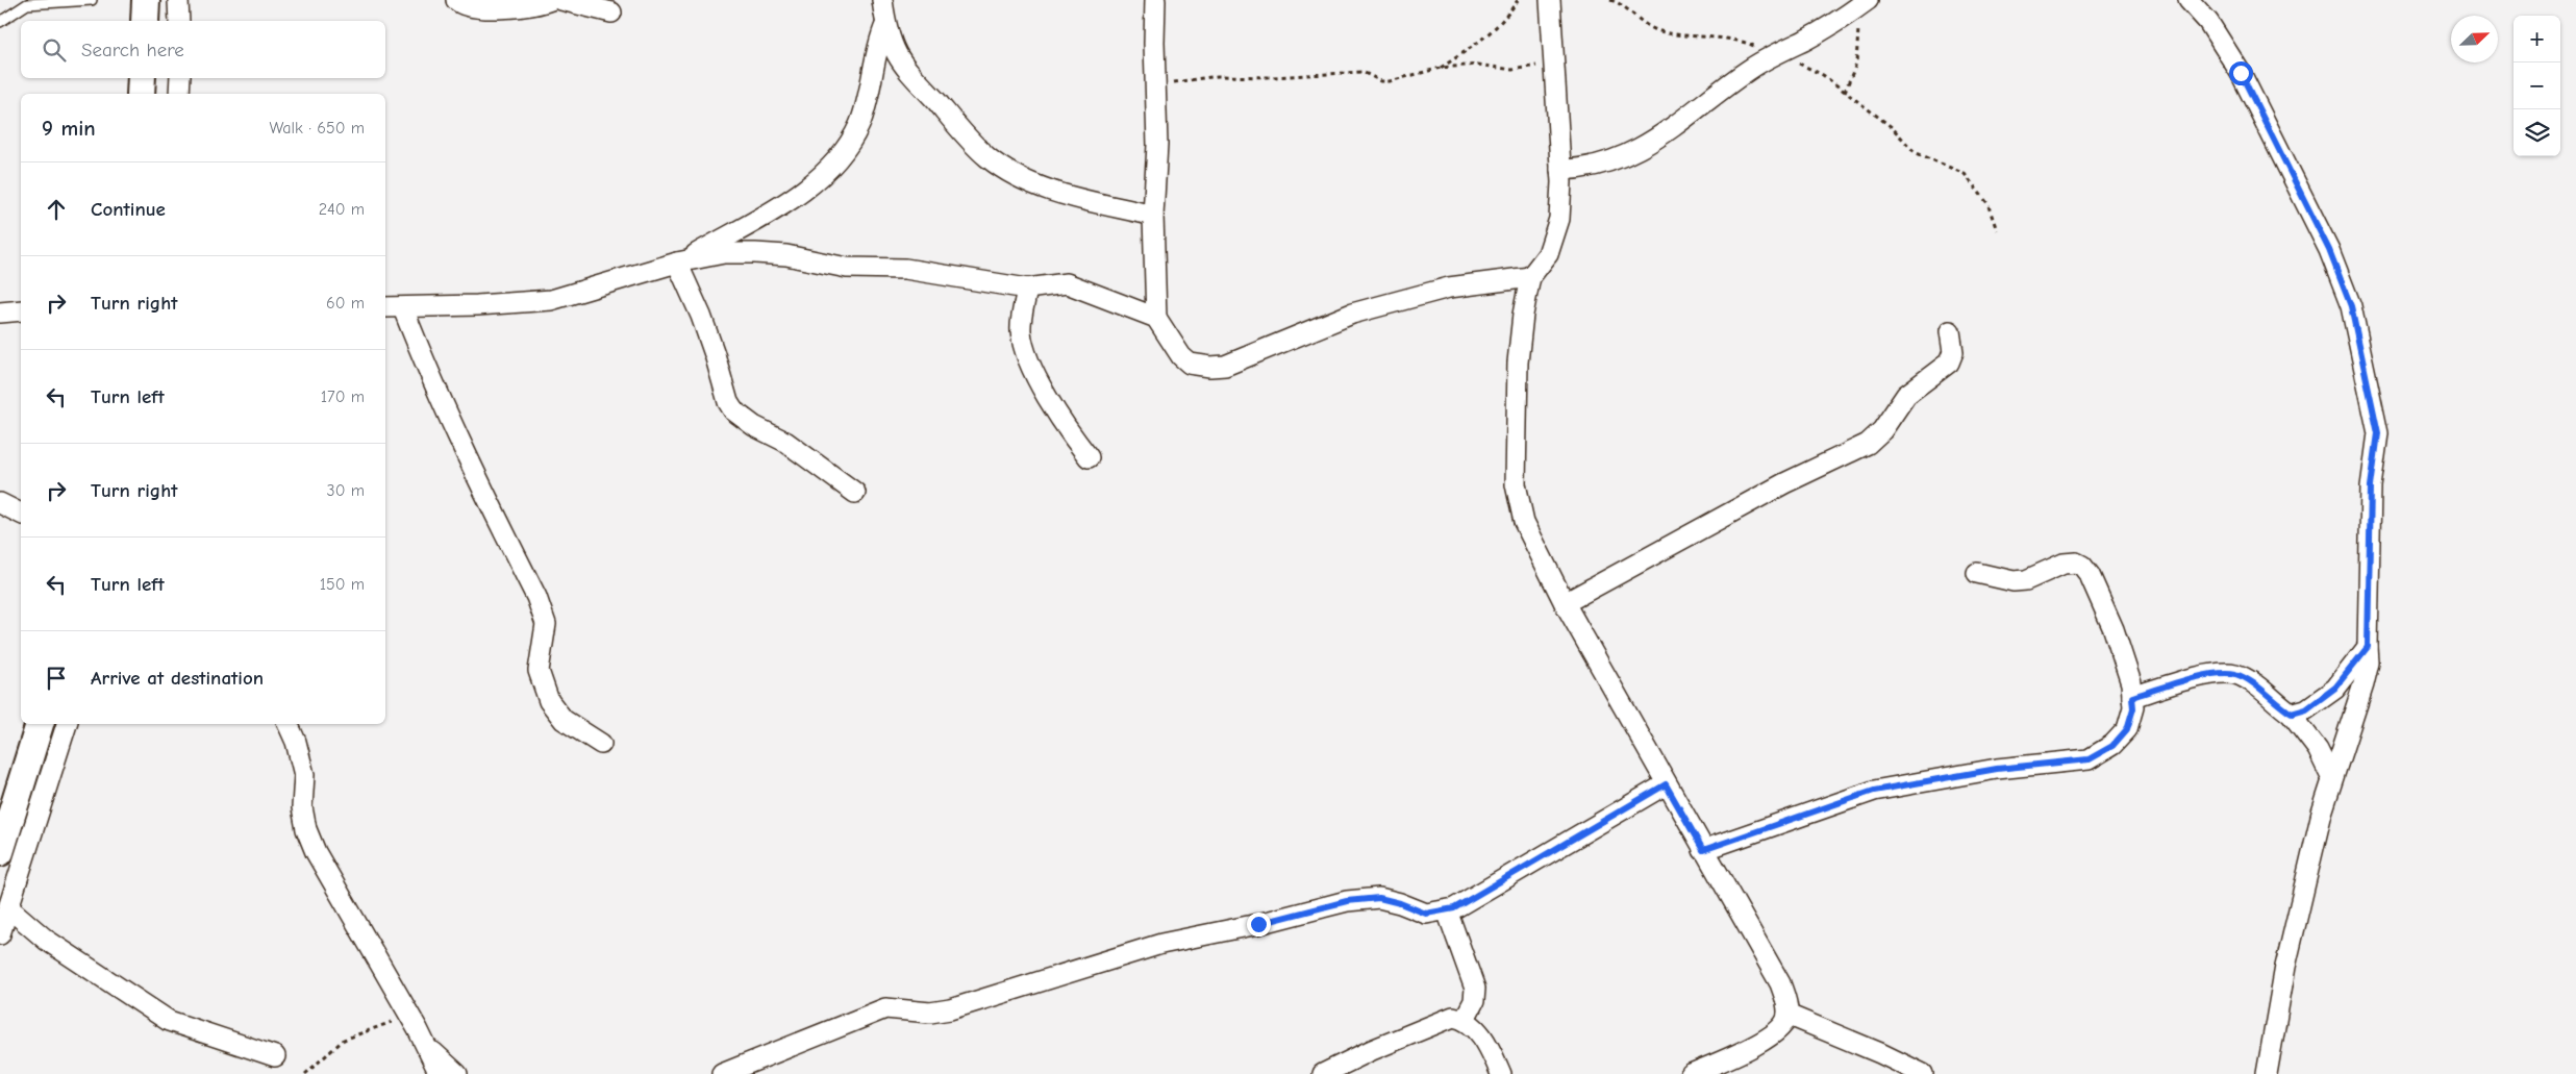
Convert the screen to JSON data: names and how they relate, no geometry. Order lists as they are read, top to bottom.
{
  "north": "top right",
  "page": {
    "map_buttons": ["+", "−"],
    "search": "Search here",
    "heading": ["9 min", "Walk · 650 m"],
    "list": [
      ["Continue", "240 m"],
      ["Turn right", "60 m"],
      ["Turn left", "170 m"],
      ["Turn right", "30 m"],
      ["Turn left", "150 m"],
      "Arrive at destination"
    ]
  }
}
